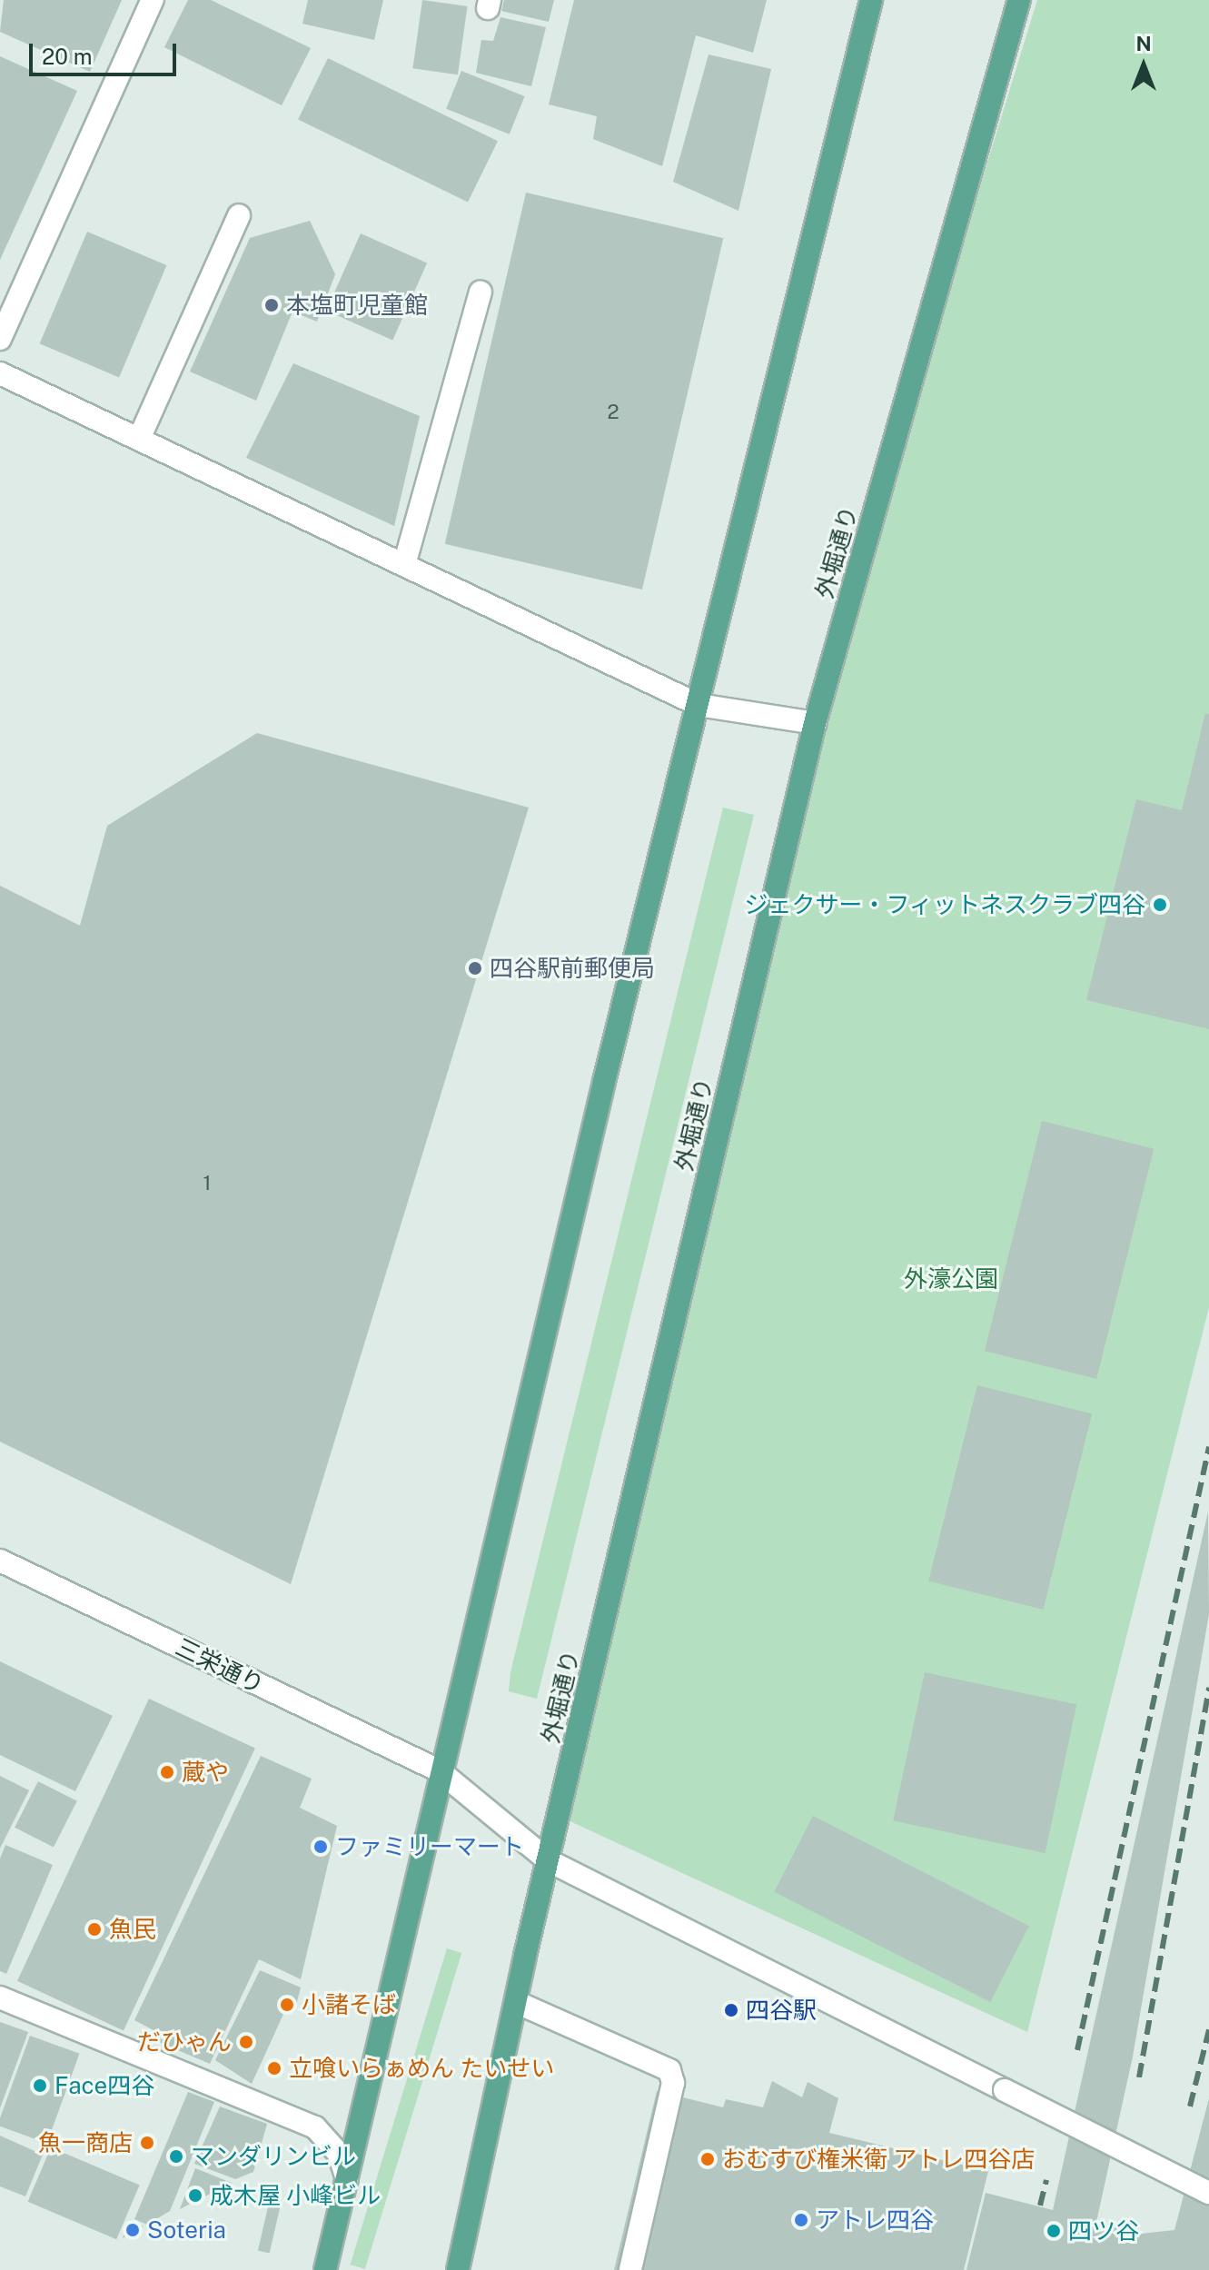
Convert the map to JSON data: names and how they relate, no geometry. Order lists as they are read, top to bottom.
{
  "streets": {
    "main road": ["外堀通り"],
    "street": ["三栄通り"]
  },
  "crossings": [
    ["外堀通り", "三栄通り"]
  ],
  "parks": ["外濠公園"],
  "places": [
    "本塩町児童館",
    "ジェクサー・フィットネスクラブ四谷",
    "四谷駅前郵便局",
    "蔵や",
    "ファミリーマート",
    "魚民",
    "小諸そば",
    "四谷駅",
    "だひゃん",
    "立喰いらぁめん たいせい",
    "Face四谷",
    "魚一商店",
    "マンダリンビル",
    "おむすび権米衛 アトレ四谷店",
    "成木屋 小峰ビル",
    "アトレ四谷",
    "Soteria",
    "四ツ谷"
  ],
  "house_numbers": ["2", "1"],
  "scale_bar": "20 m",
  "north": "top"
}
